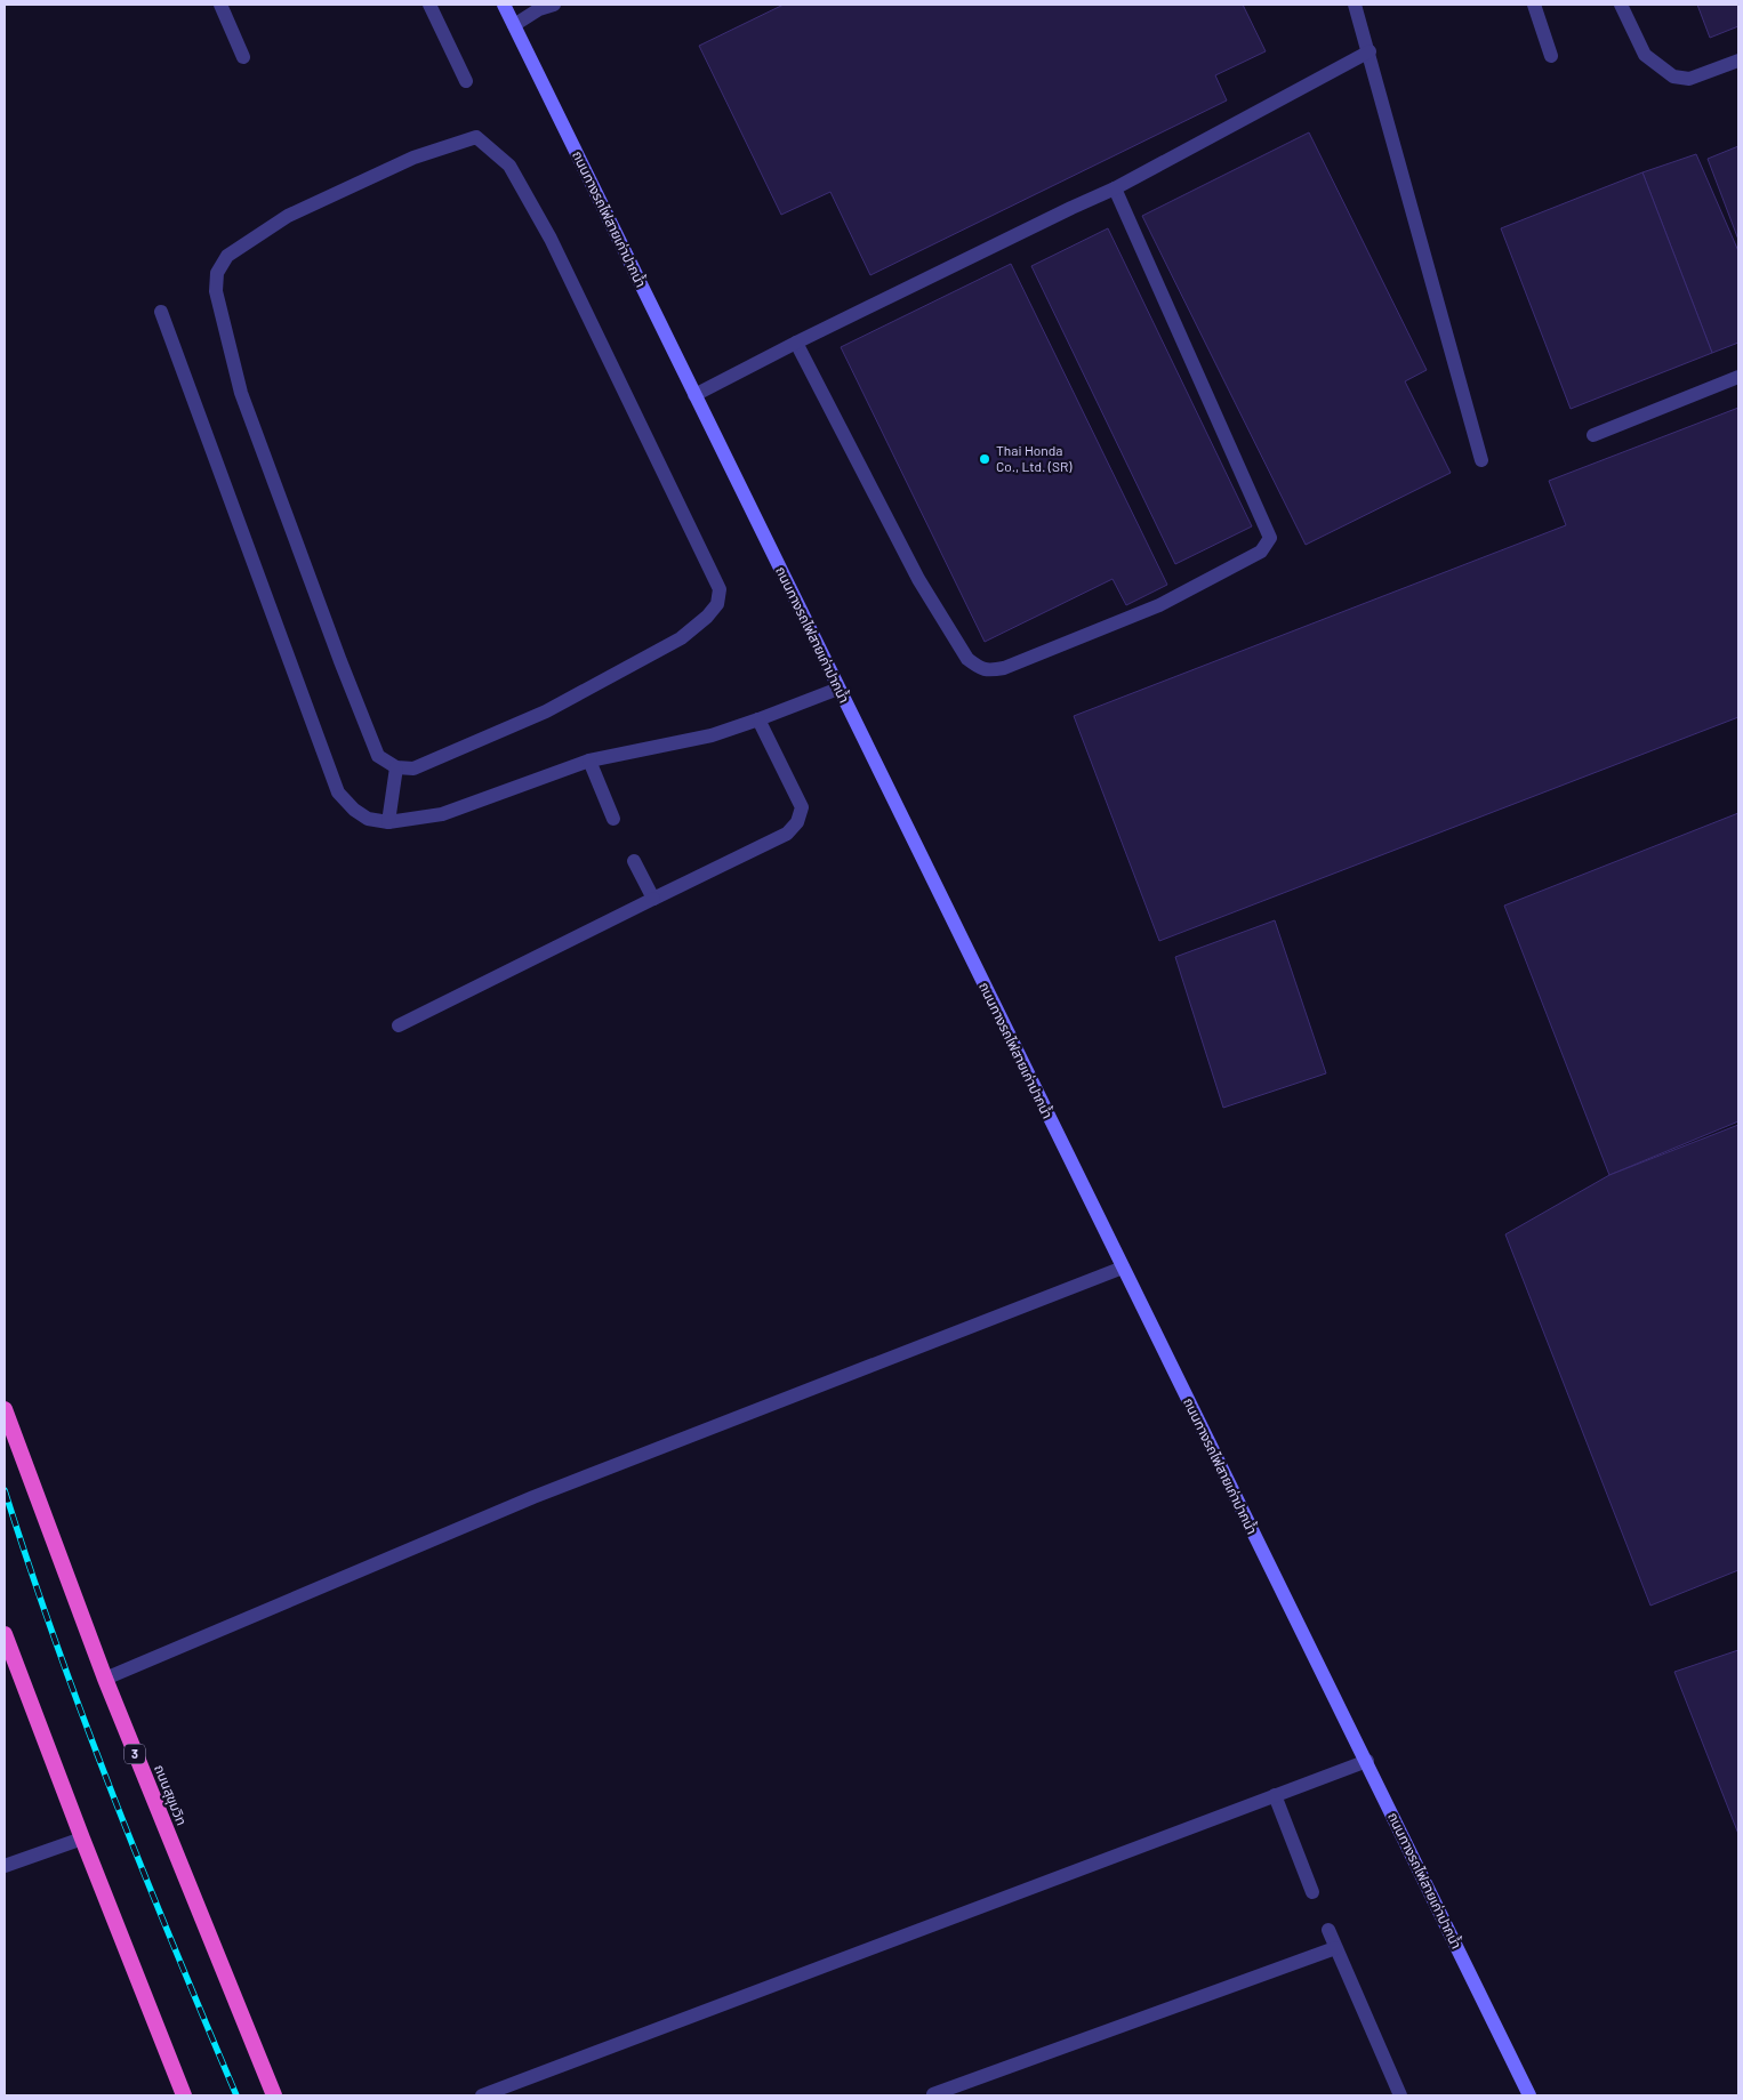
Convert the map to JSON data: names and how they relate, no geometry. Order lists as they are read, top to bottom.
{
  "streets": {
    "highway": ["3", "ถนนสุขุมวิท"],
    "main road": ["ถนนทางรถไฟสายเก่าปากน้ำ"]
  },
  "places": ["Thai Honda Co., Ltd. (SR)"]
}
